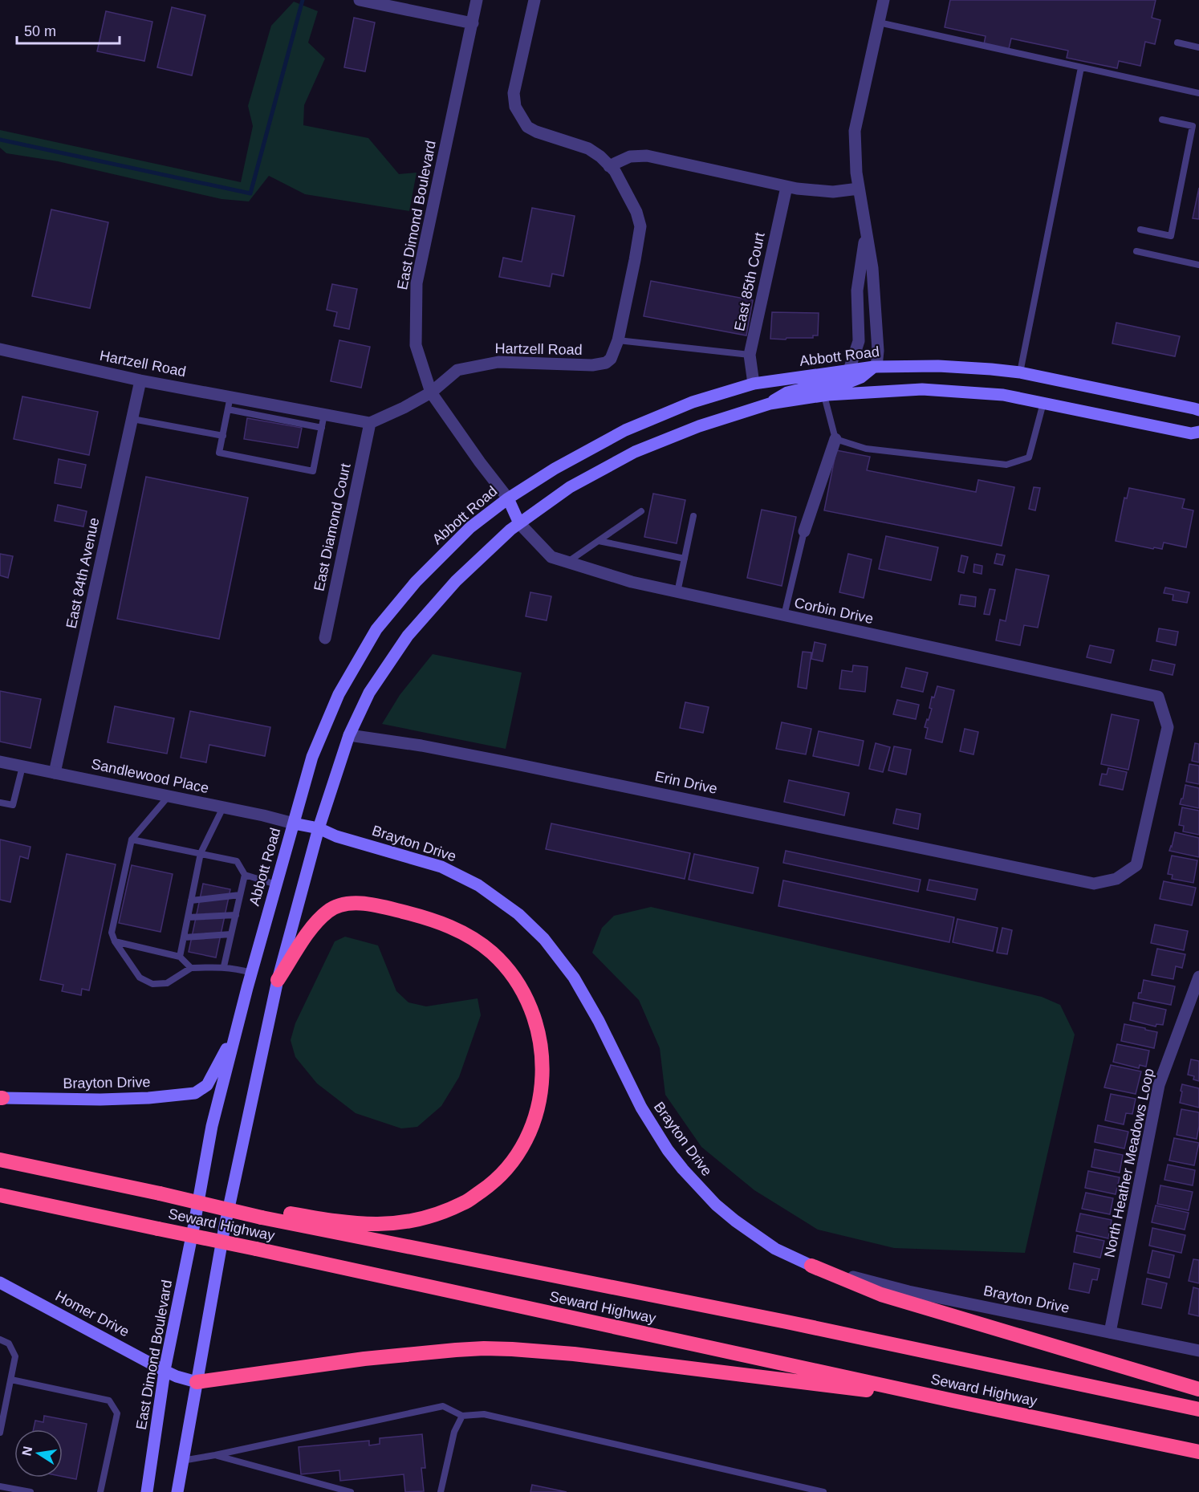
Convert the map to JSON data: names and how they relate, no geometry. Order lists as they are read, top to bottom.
{
  "streets": {
    "highway": ["Seward Highway"],
    "main road": [
      "East Dimond Boulevard",
      "Abbott Road",
      "Brayton Drive",
      "Homer Drive"
    ],
    "street": [
      "East 85th Court",
      "Hartzell Road",
      "East Diamond Court",
      "East 84th Avenue",
      "Corbin Drive",
      "Sandlewood Place",
      "Erin Drive",
      "North Heather Meadows Loop"
    ]
  },
  "crossings": [
    ["East Dimond Boulevard", "Hartzell Road"],
    ["East Dimond Boulevard", "Abbott Road"],
    ["East Dimond Boulevard", "Homer Drive"],
    ["East 85th Court", "Abbott Road"],
    ["Hartzell Road", "East Diamond Court"],
    ["Hartzell Road", "East 84th Avenue"],
    ["Abbott Road", "Sandlewood Place"],
    ["Abbott Road", "Brayton Drive"],
    ["East 84th Avenue", "Sandlewood Place"],
    ["Corbin Drive", "Erin Drive"],
    ["Sandlewood Place", "Brayton Drive"],
    ["Brayton Drive", "North Heather Meadows Loop"]
  ],
  "scale_bar": "50 m",
  "north": "left"
}
